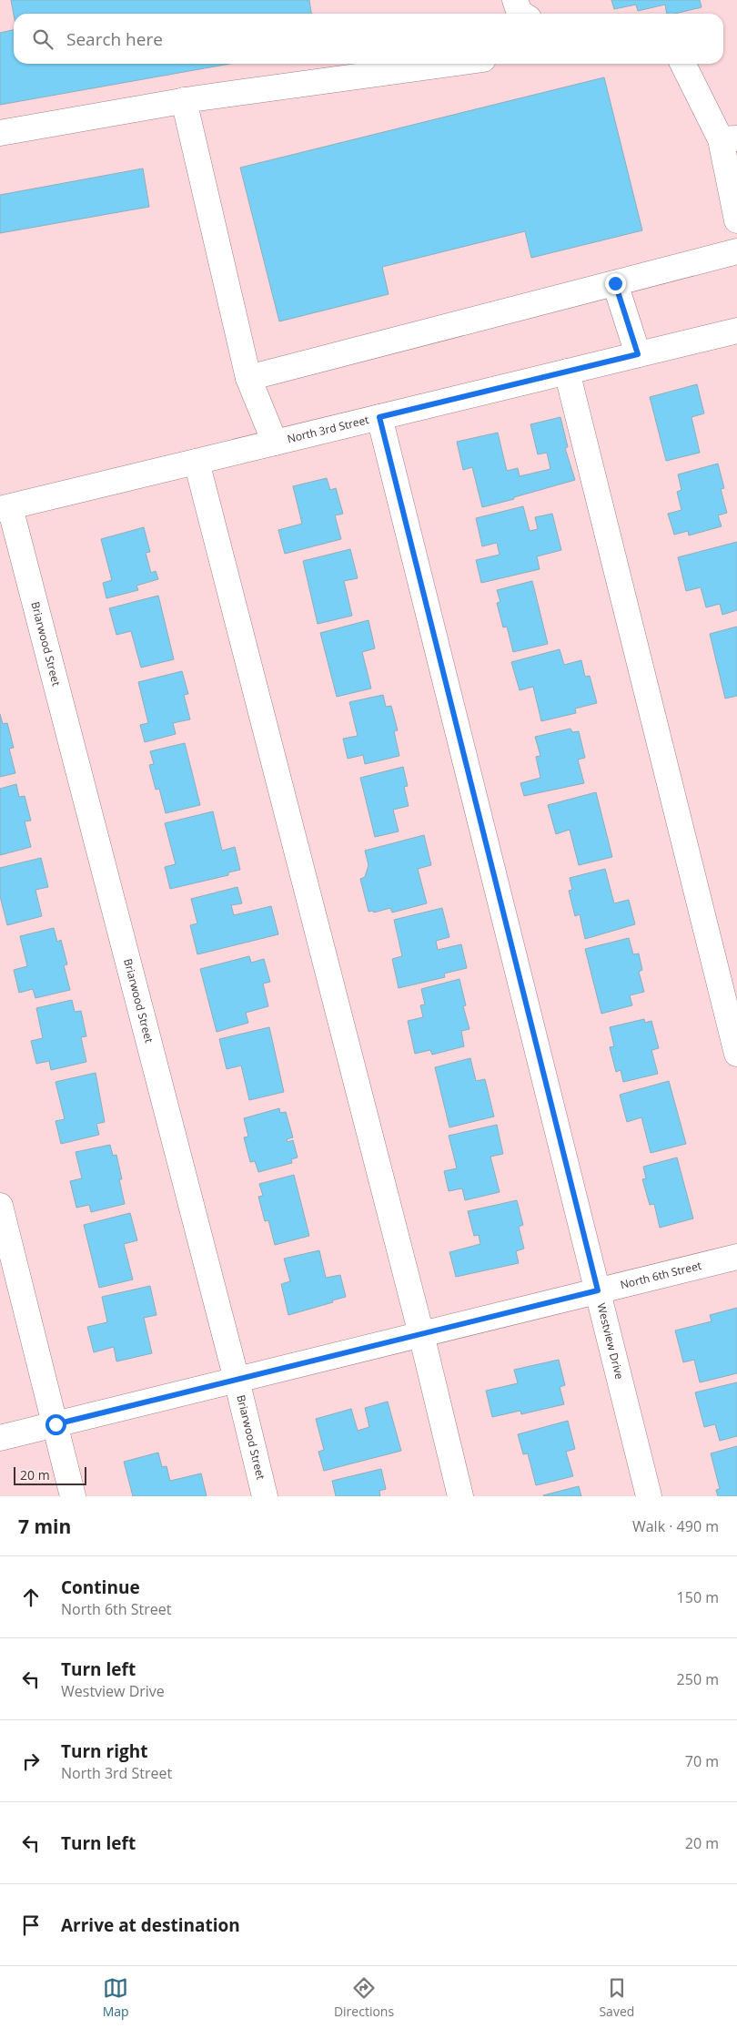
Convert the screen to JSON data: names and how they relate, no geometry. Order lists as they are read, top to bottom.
{
  "streets": {
    "street": [
      "North 3rd Street",
      "Briarwood Street",
      "North 6th Street",
      "Westview Drive"
    ]
  },
  "crossings": [
    ["North 3rd Street", "Briarwood Street"],
    ["North 3rd Street", "Westview Drive"],
    ["Briarwood Street", "North 6th Street"],
    ["North 6th Street", "Westview Drive"]
  ],
  "scale_bar": "20 m",
  "page": {
    "search": "Search here",
    "scale": "20 m",
    "heading": ["7 min", "Walk · 490 m"],
    "list": [
      ["Continue", "North 6th Street", "150 m"],
      ["Turn left", "Westview Drive", "250 m"],
      ["Turn right", "North 3rd Street", "70 m"],
      ["Turn left", "20 m"],
      "Arrive at destination"
    ],
    "nav": ["Map", "Directions", "Saved"]
  }
}
